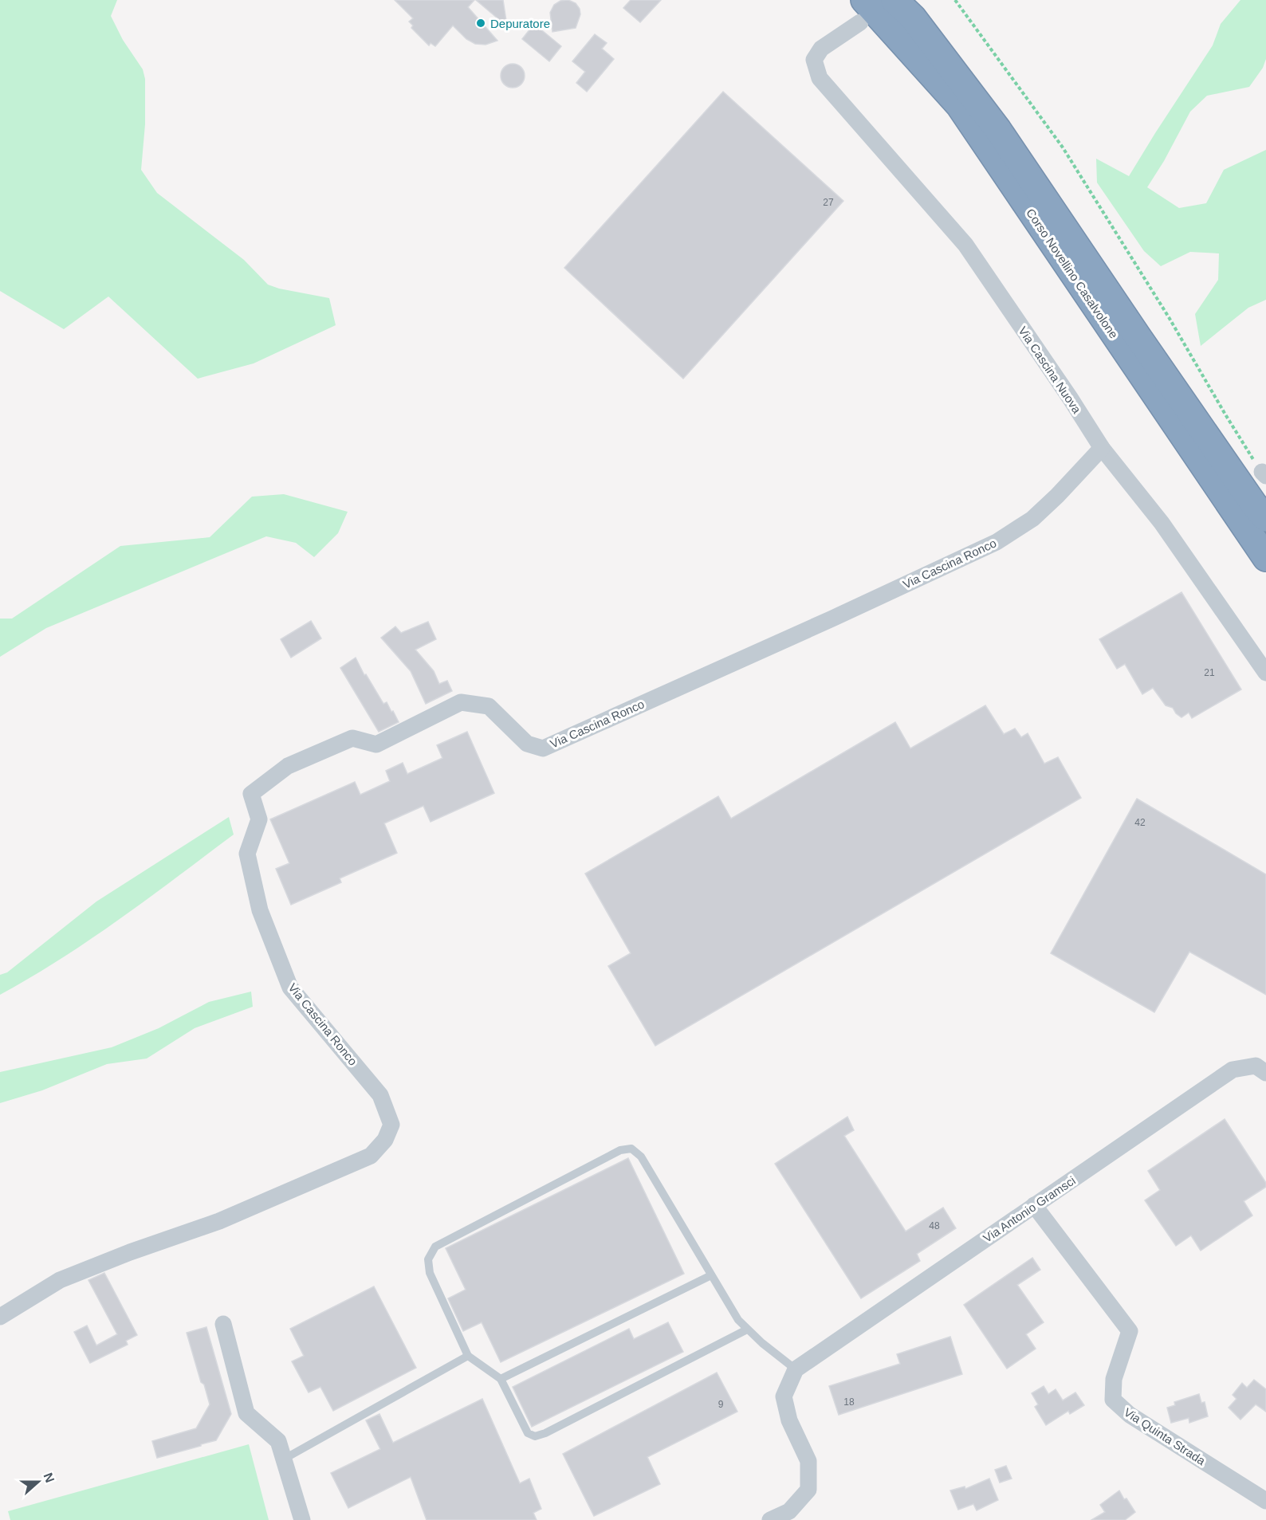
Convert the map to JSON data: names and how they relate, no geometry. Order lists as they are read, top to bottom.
{
  "streets": {
    "highway": ["Corso Novellino Casalvolone"],
    "street": [
      "Via Cascina Nuova",
      "Via Cascina Ronco",
      "Via Antonio Gramsci",
      "Via Quinta Strada"
    ]
  },
  "crossings": [
    ["Corso Novellino Casalvolone", "Via Cascina Nuova"],
    ["Via Cascina Nuova", "Via Cascina Ronco"],
    ["Via Antonio Gramsci", "Via Quinta Strada"]
  ],
  "places": ["Depuratore"],
  "house_numbers": [
    "27",
    "21",
    "42",
    "48",
    "18",
    "9"
  ],
  "north": "right"
}
